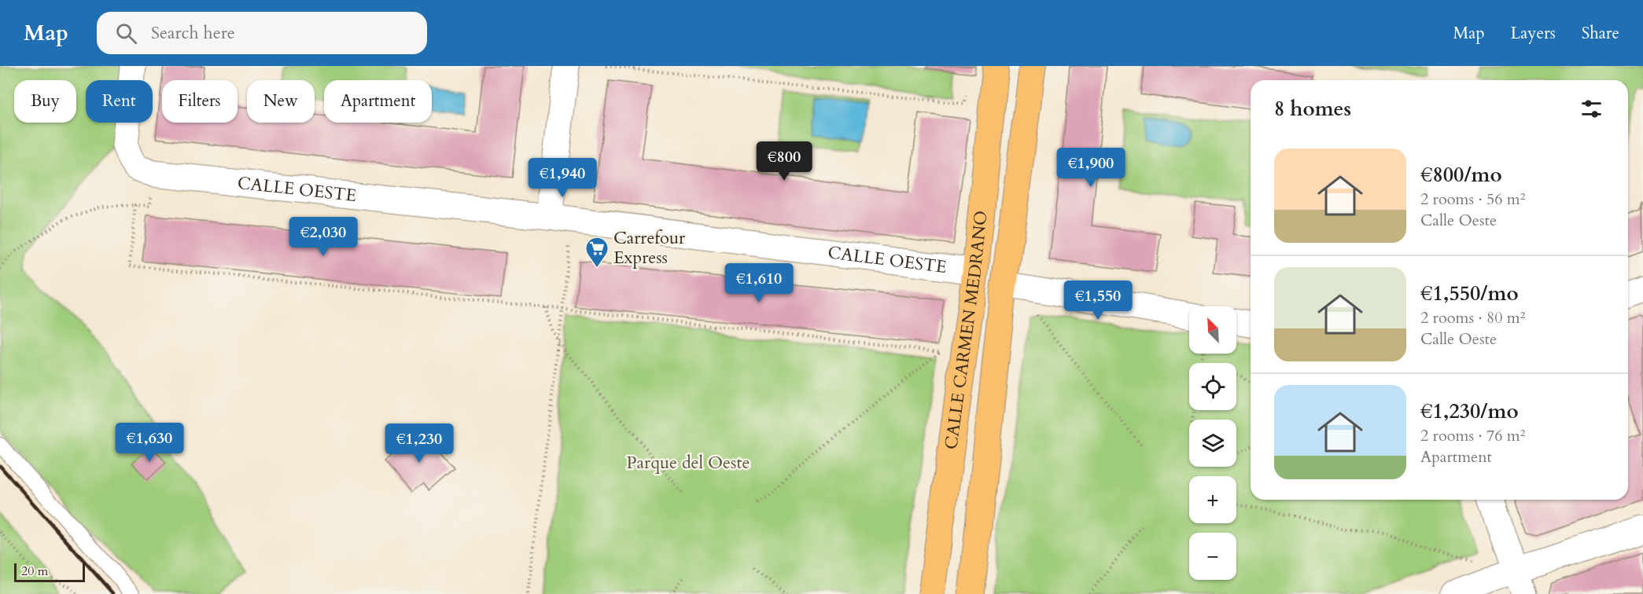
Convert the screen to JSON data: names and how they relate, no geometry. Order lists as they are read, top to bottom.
{
  "streets": {
    "main road": ["CALLE CARMEN MEDRANO"],
    "street": ["CALLE OESTE"]
  },
  "crossings": [
    ["CALLE OESTE", "CALLE CARMEN MEDRANO"]
  ],
  "parks": ["Parque del Oeste"],
  "places": {
    "supermarket": ["Carrefour Express"]
  },
  "scale_bar": "20 m",
  "north": "top left",
  "page": {
    "header": "Map",
    "search": "Search here",
    "nav": ["Map", "Layers", "Share"],
    "chip": [
      "Buy",
      "Rent",
      "Filters",
      "New",
      "Apartment"
    ],
    "heading": "8 homes",
    "list": [
      {
        "name": "€800/mo",
        "note": "2 rooms · 56 m² · Calle Oeste"
      },
      {
        "name": "€1,550/mo",
        "note": "2 rooms · 80 m² · Calle Oeste"
      },
      {
        "name": "€1,230/mo",
        "note": "2 rooms · 76 m² · Apartment"
      }
    ],
    "price": [
      "€800",
      "€1,900",
      "€1,940",
      "€2,030",
      "€1,610",
      "€1,550",
      "€1,630",
      "€1,230"
    ],
    "map_buttons": ["+", "−"],
    "scale": "20 m"
  }
}
